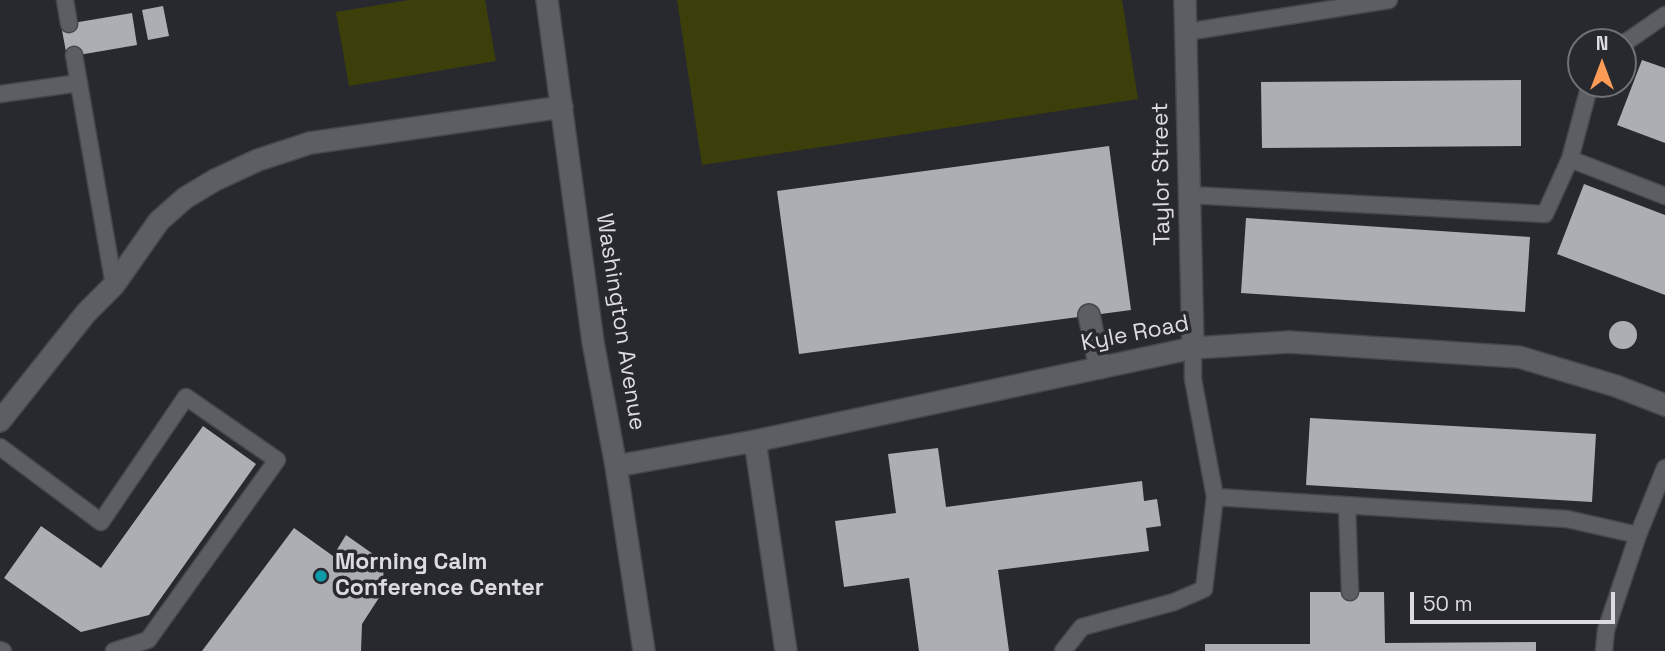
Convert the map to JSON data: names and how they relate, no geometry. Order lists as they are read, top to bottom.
{
  "streets": {
    "street": ["Taylor Street", "Washington Avenue", "Kyle Road"]
  },
  "crossings": [
    ["Taylor Street", "Kyle Road"],
    ["Washington Avenue", "Kyle Road"]
  ],
  "places": ["Morning Calm Conference Center"],
  "scale_bar": "50 m",
  "north": "top"
}
